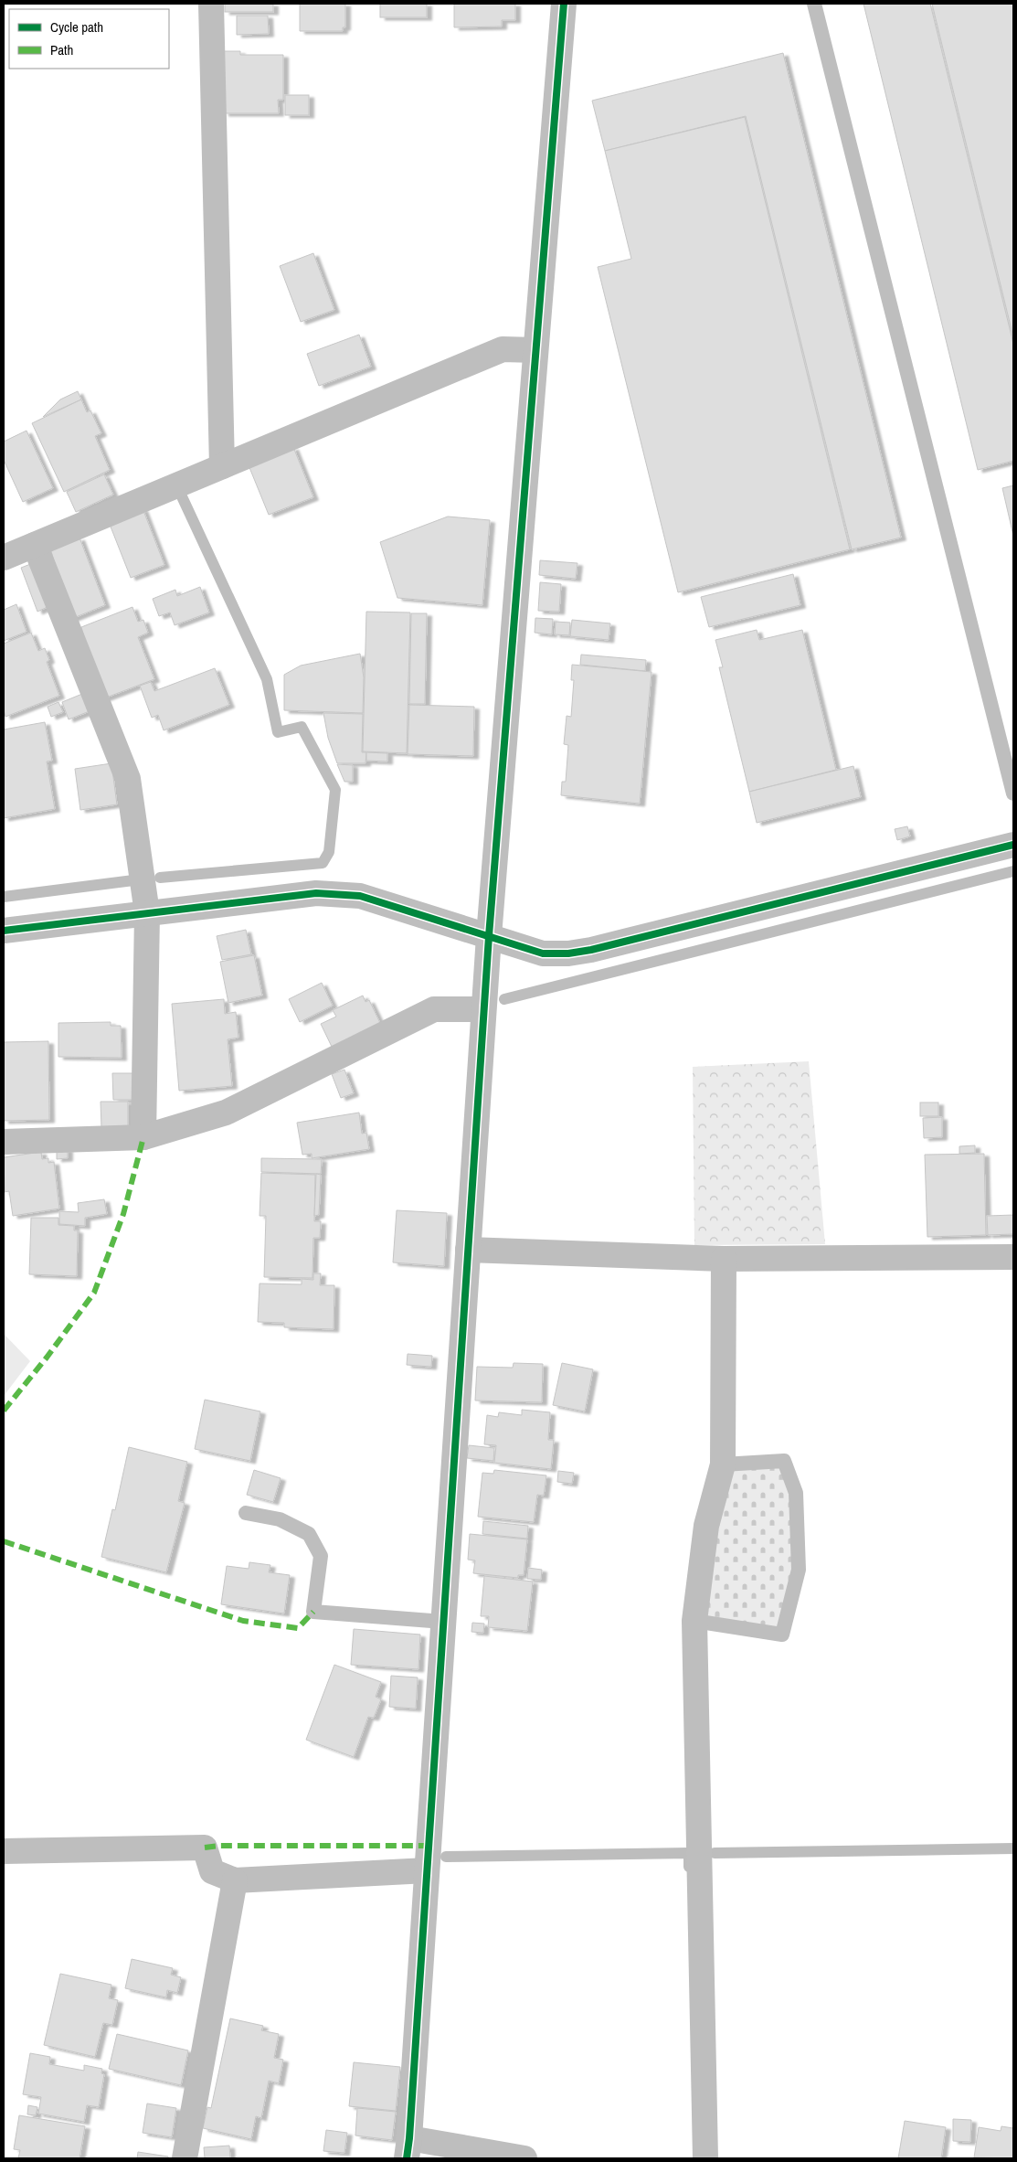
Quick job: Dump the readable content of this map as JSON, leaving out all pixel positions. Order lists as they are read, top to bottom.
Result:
{
  "legend": ["Cycle path", "Path"]
}
